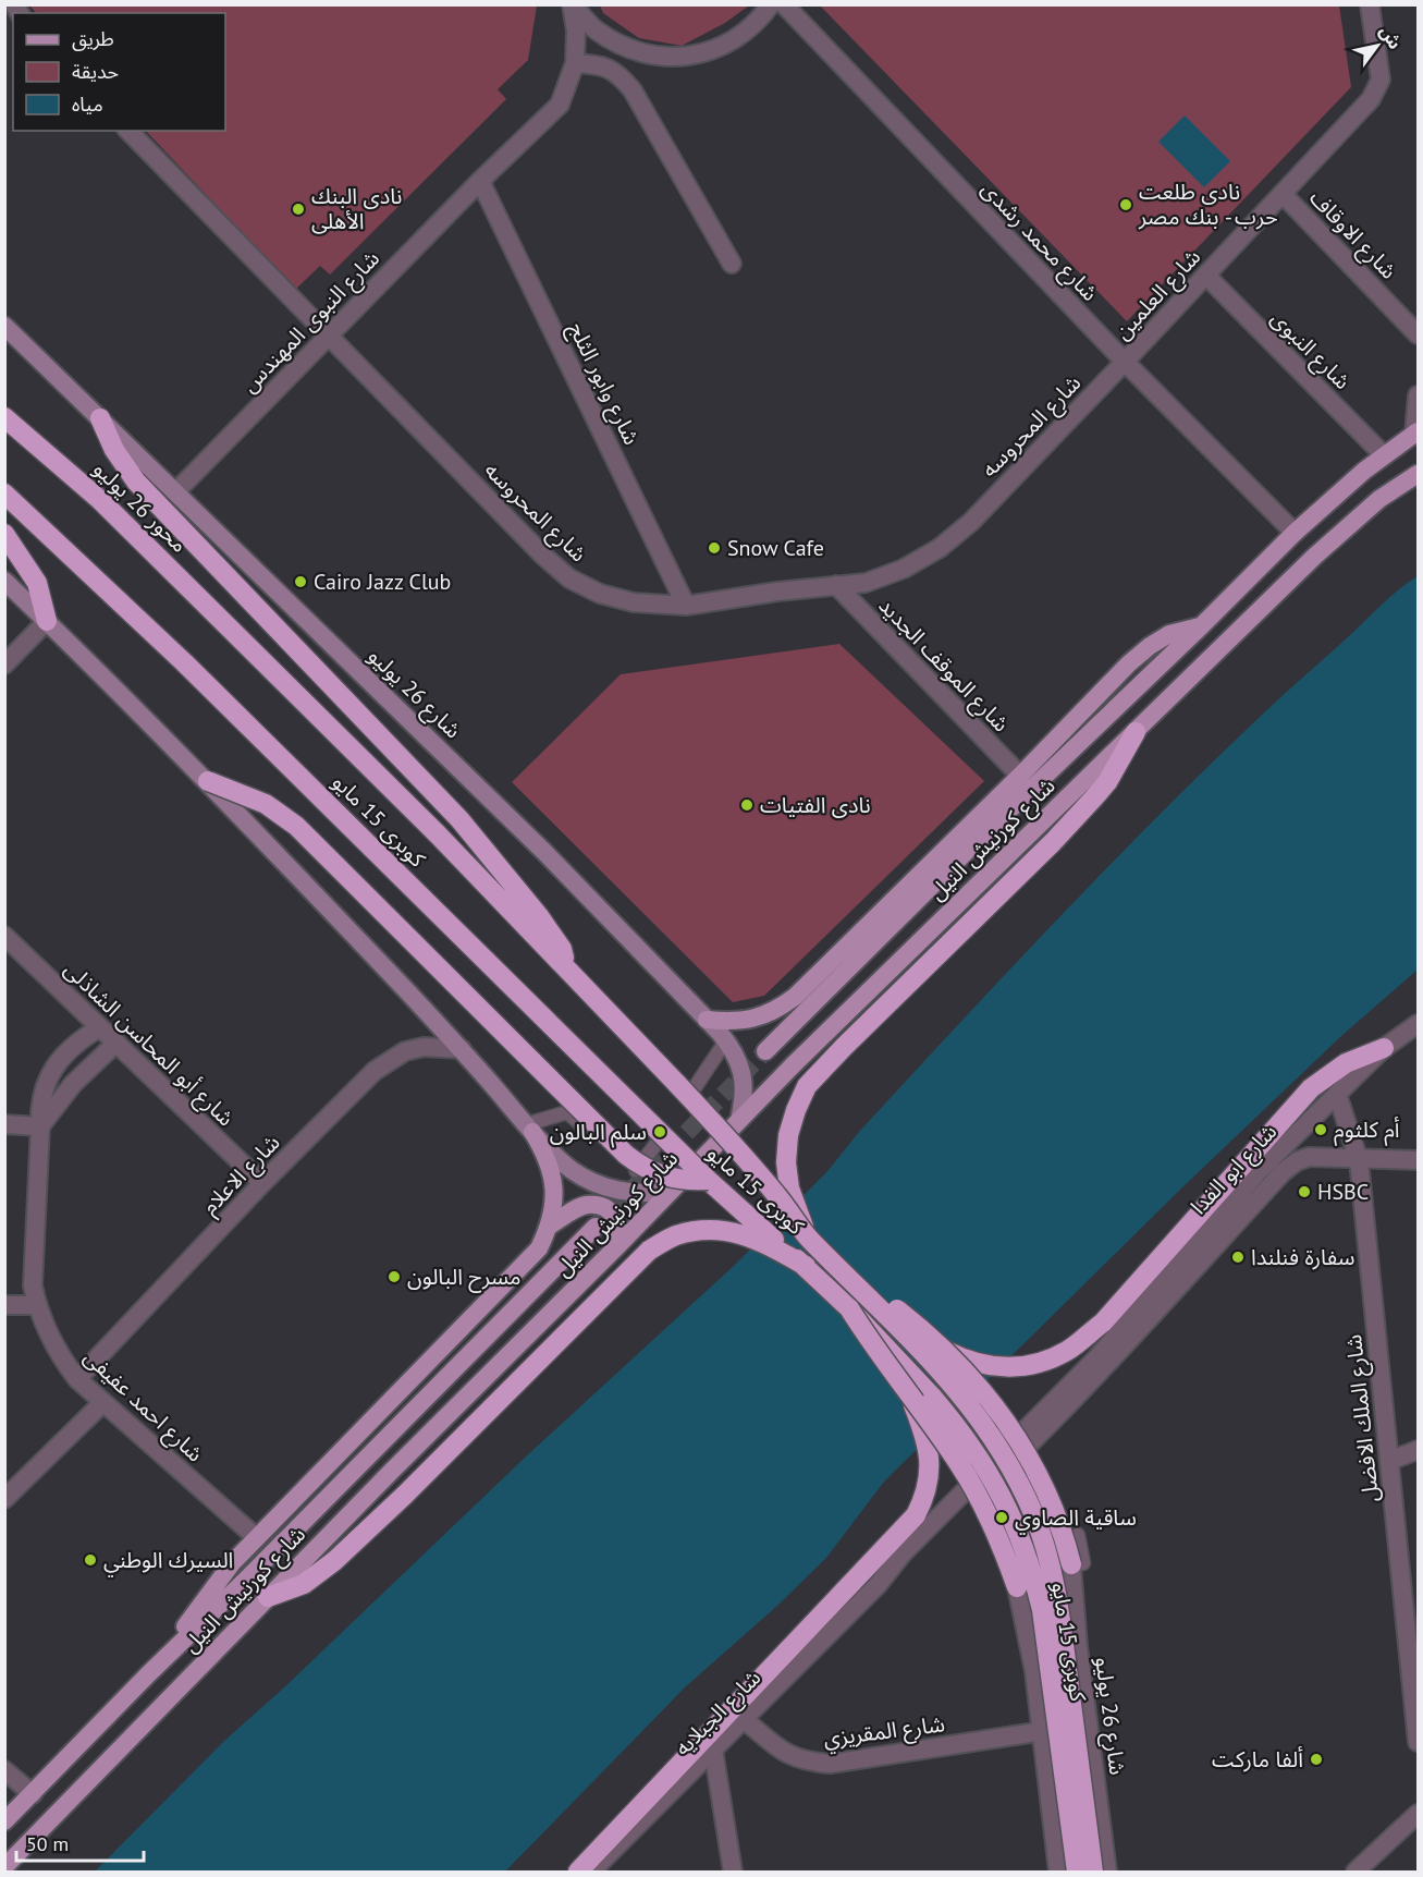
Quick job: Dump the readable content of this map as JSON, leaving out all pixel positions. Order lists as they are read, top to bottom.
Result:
{
  "streets": {
    "highway": ["محور 26 يوليو", "كوبرى 15 مايو"],
    "main road": ["شارع 26 يوليو", "شارع كورنيش النيل"],
    "street": [
      "شارع الاوقاف",
      "شارع محمد رشدى",
      "شارع العلمين",
      "شارع النبوى المهندس",
      "شارع النبوى",
      "شارع وابور الثلج",
      "شارع المحروسه",
      "شارع الموقف الجديد",
      "شارع أبو المحاسن الشاذلى",
      "شارع ابو الفدا",
      "شارع الاعلام",
      "شارع احمد عفيفى",
      "شارع الملك الافضل",
      "شارع الجبلايه",
      "شارع المقريزي"
    ]
  },
  "crossings": [
    ["شارع الاوقاف", "شارع العلمين"],
    ["شارع محمد رشدى", "شارع العلمين"],
    ["شارع محمد رشدى", "شارع المحروسه"],
    ["شارع محمد رشدى", "شارع كورنيش النيل"],
    ["شارع العلمين", "شارع النبوى"],
    ["شارع العلمين", "شارع المحروسه"],
    ["شارع النبوى المهندس", "شارع وابور الثلج"],
    ["شارع النبوى المهندس", "شارع المحروسه"],
    ["شارع النبوى المهندس", "شارع 26 يوليو"],
    ["شارع النبوى", "شارع كورنيش النيل"],
    ["شارع وابور الثلج", "شارع المحروسه"],
    ["شارع المحروسه", "شارع الموقف الجديد"],
    ["محور 26 يوليو", "كوبرى 15 مايو"],
    ["شارع 26 يوليو", "شارع كورنيش النيل"],
    ["شارع أبو المحاسن الشاذلى", "شارع الاعلام"],
    ["شارع أبو المحاسن الشاذلى", "شارع احمد عفيفى"],
    ["شارع ابو الفدا", "شارع الملك الافضل"],
    ["شارع ابو الفدا", "شارع الجبلايه"],
    ["شارع الاعلام", "شارع احمد عفيفى"],
    ["شارع الجبلايه", "شارع المقريزي"]
  ],
  "places": [
    "نادى طلعت حرب - بنك مصر",
    "نادى البنك الأهلى",
    "Snow Cafe",
    "Cairo Jazz Club",
    "نادى الفتيات",
    "أم كلثوم",
    "سلم البالون",
    "HSBC",
    "سفارة فنلندا",
    "مسرح البالون",
    "ساقية الصاوي",
    "السيرك الوطني",
    "ألفا ماركت"
  ],
  "legend": ["طريق", "حديقة", "مياه"],
  "scale_bar": "50 m",
  "north": "top right"
}
